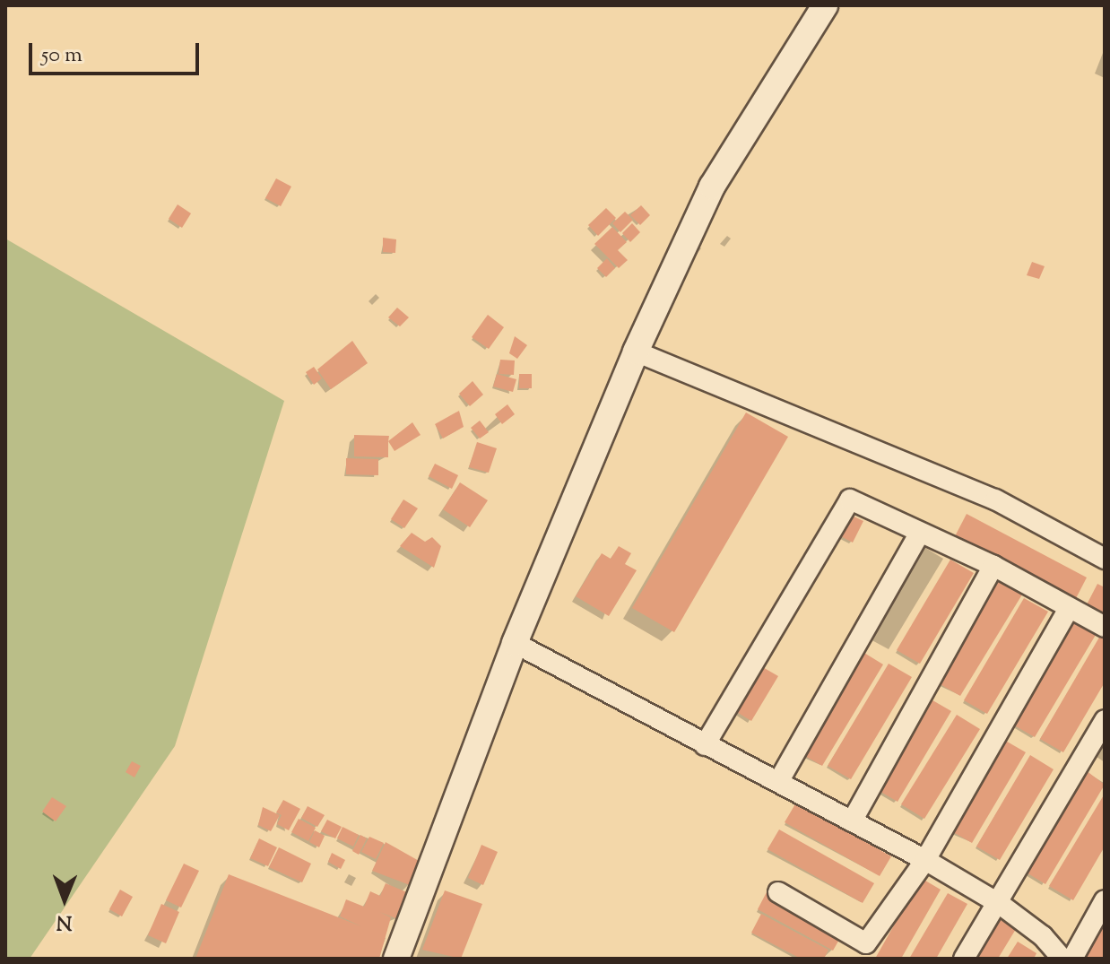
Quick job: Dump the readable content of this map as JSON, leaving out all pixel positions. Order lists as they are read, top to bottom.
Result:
{
  "scale_bar": "50 m",
  "north": "bottom"
}
